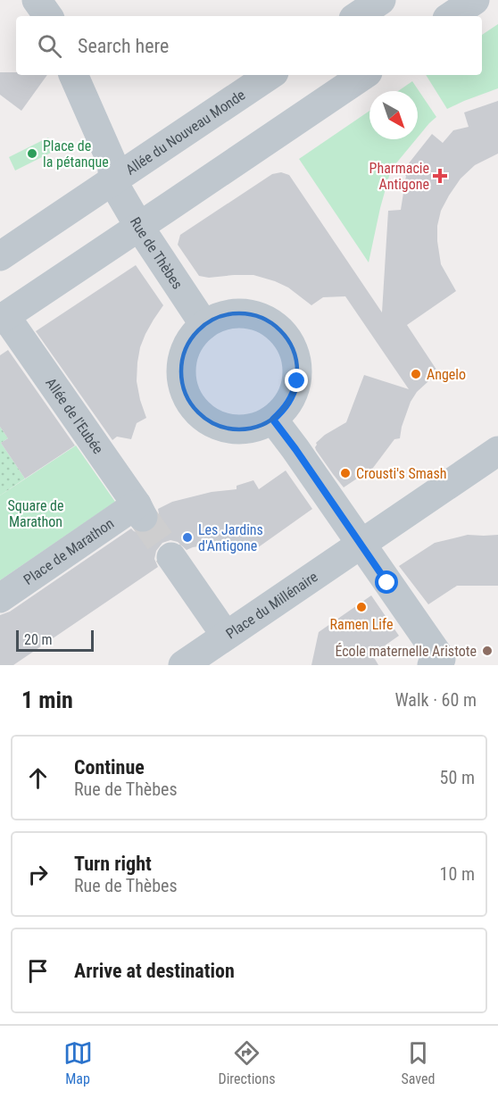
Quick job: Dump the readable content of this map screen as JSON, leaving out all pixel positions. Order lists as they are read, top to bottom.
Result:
{
  "streets": {
    "street": [
      "Allée du Nouveau Monde",
      "Rue de Thèbes",
      "Allée de l'Eubée",
      "Place de Marathon",
      "Place du Millénaire"
    ]
  },
  "crossings": [
    ["Allée du Nouveau Monde", "Rue de Thèbes"],
    ["Allée de l'Eubée", "Place de Marathon"]
  ],
  "parks": ["Square de Marathon"],
  "places": {
    "other": [
      "Place de la pétanque",
      "Angelo",
      "Crousti's Smash",
      "Les Jardins d'Antigone",
      "Ramen Life",
      "École maternelle Aristote"
    ],
    "health": ["Pharmacie Antigone"]
  },
  "scale_bar": "20 m",
  "north": "bottom right",
  "page": {
    "search": "Search here",
    "scale": "20 m",
    "heading": ["1 min", "Walk · 60 m"],
    "list": [
      ["Continue", "Rue de Thèbes", "50 m"],
      ["Turn right", "Rue de Thèbes", "10 m"],
      "Arrive at destination"
    ],
    "nav": ["Map", "Directions", "Saved"]
  }
}
